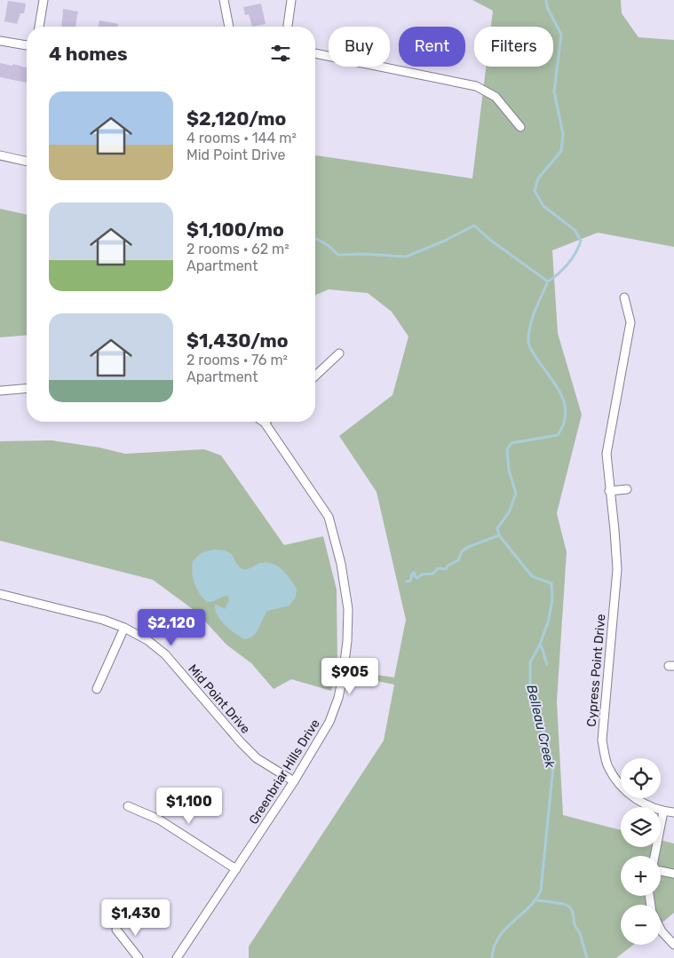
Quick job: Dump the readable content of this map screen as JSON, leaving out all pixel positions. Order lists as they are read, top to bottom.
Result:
{
  "streets": {
    "street": ["Cypress Point Drive", "Mid Point Drive", "Greenbriar Hills Drive"]
  },
  "crossings": [
    ["Mid Point Drive", "Greenbriar Hills Drive"]
  ],
  "water": ["Belleau Creek"],
  "page": {
    "chip": ["Buy", "Rent", "Filters"],
    "heading": "4 homes",
    "list": [
      {
        "name": "$2,120/mo",
        "note": "4 rooms · 144 m² · Mid Point Drive"
      },
      {
        "name": "$1,100/mo",
        "note": "2 rooms · 62 m² · Apartment"
      },
      {
        "name": "$1,430/mo",
        "note": "2 rooms · 76 m² · Apartment"
      }
    ],
    "price": [
      "$2,120",
      "$905",
      "$1,100",
      "$1,430"
    ],
    "map_buttons": ["+", "−"]
  }
}
